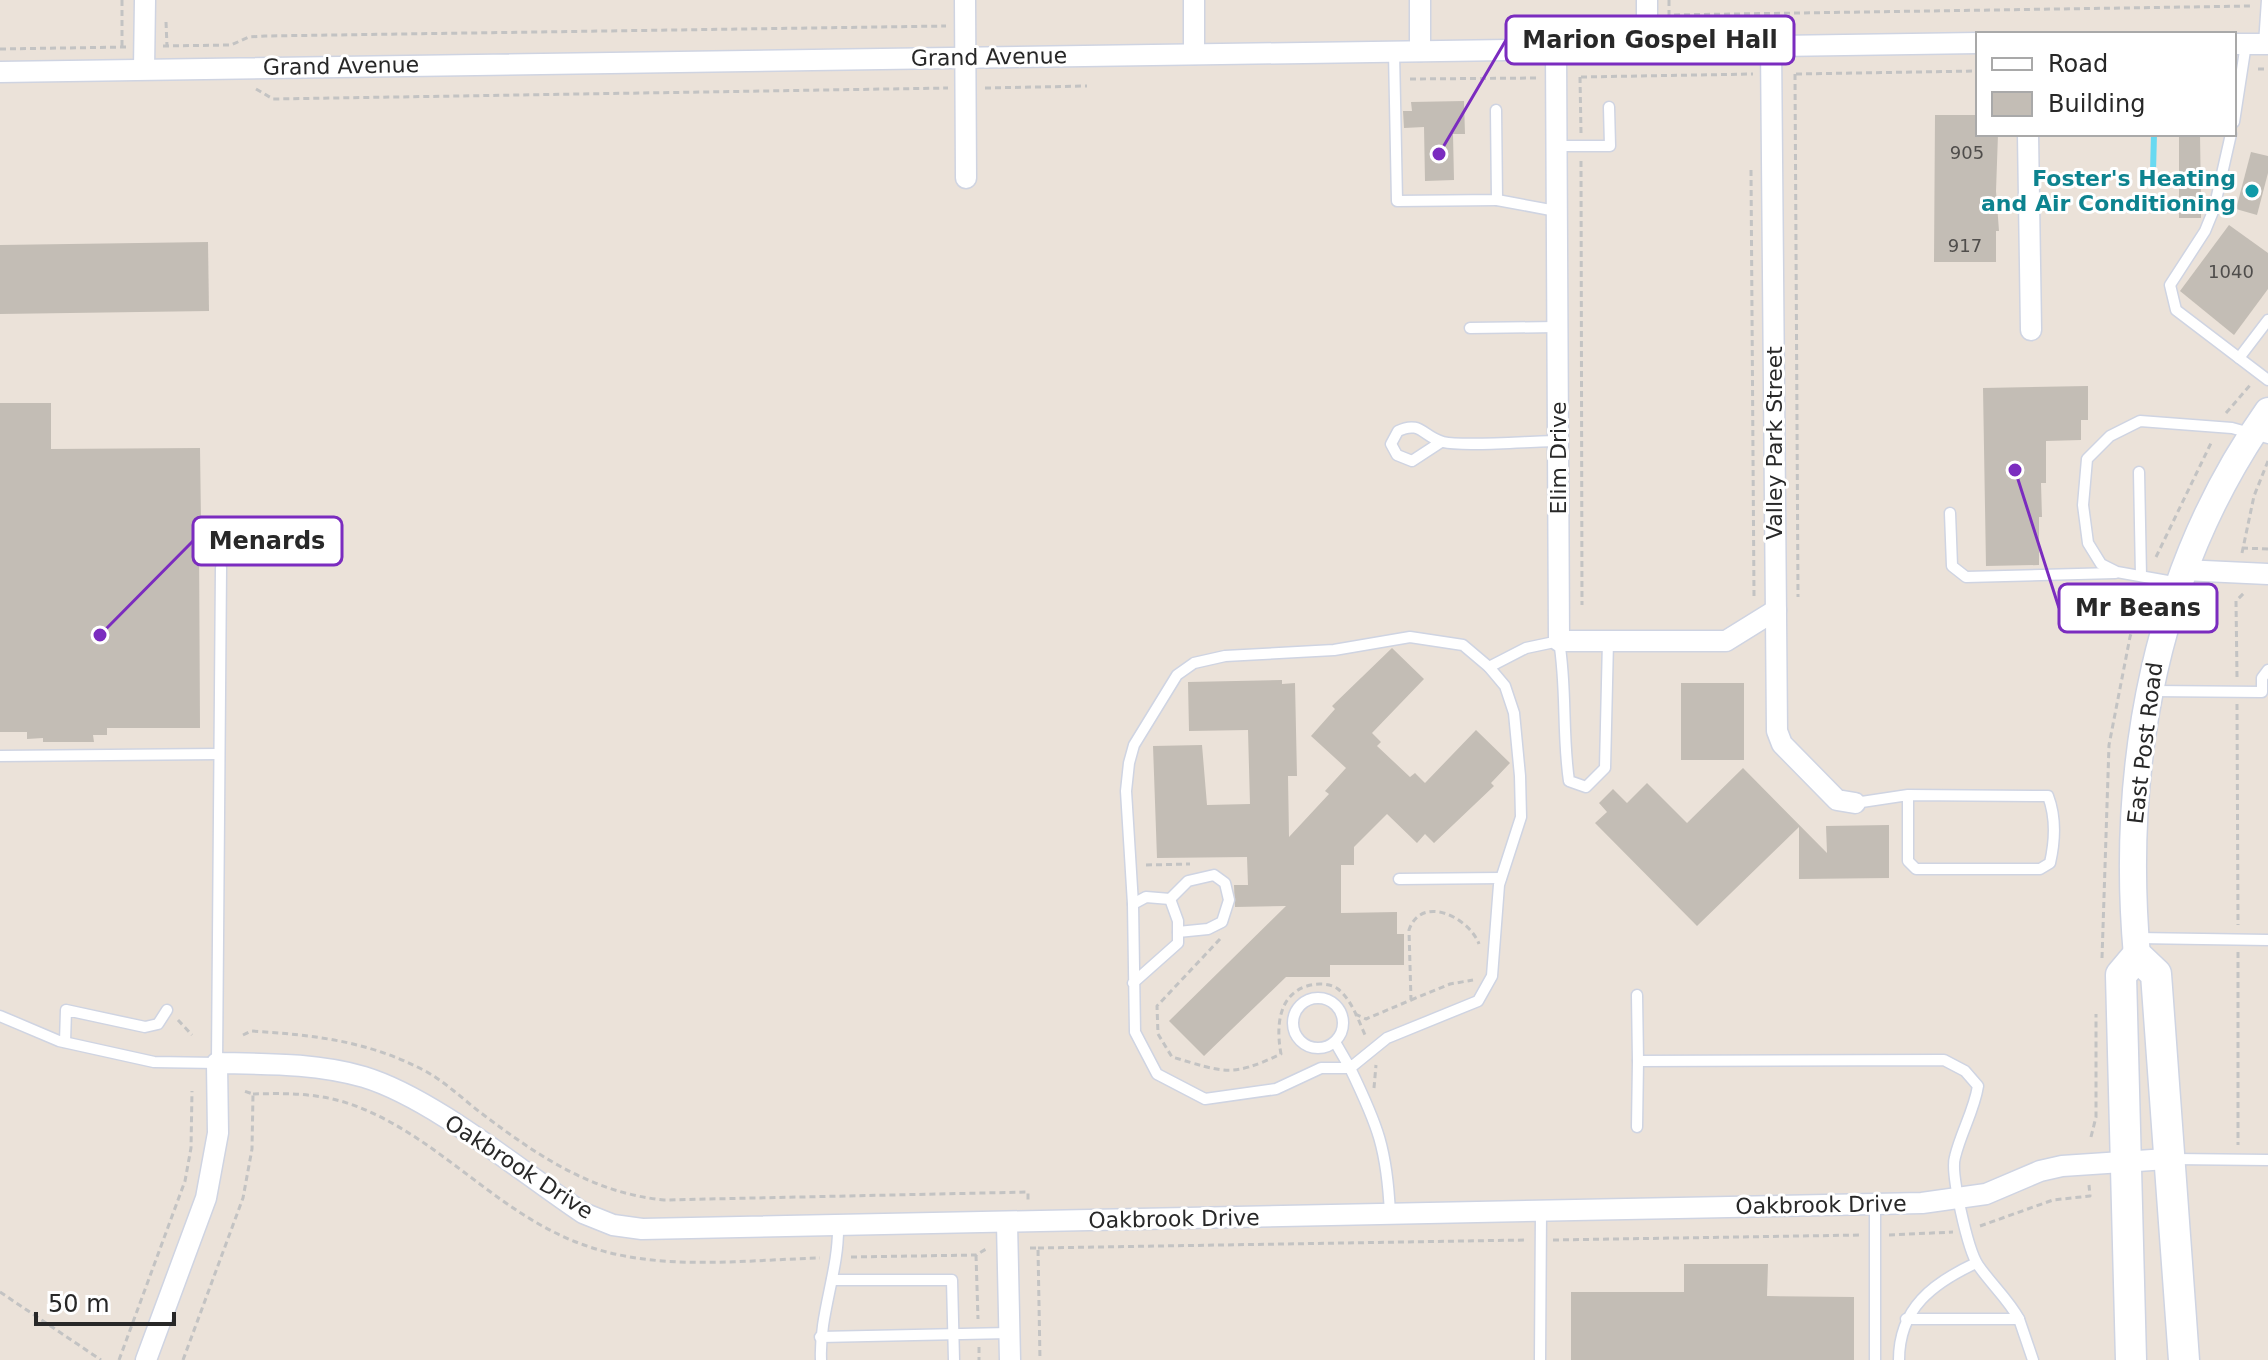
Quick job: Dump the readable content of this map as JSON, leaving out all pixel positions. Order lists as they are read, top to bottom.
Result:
{
  "streets": {
    "main road": ["East Post Road"],
    "street": [
      "Grand Avenue",
      "Valley Park Street",
      "Elim Drive",
      "Oakbrook Drive"
    ]
  },
  "crossings": [
    ["Grand Avenue", "Valley Park Street"],
    ["Grand Avenue", "Elim Drive"],
    ["East Post Road", "Oakbrook Drive"]
  ],
  "places": [
    "Marion Gospel Hall",
    "Foster's Heating and Air Conditioning",
    "Mr Beans",
    "Menards"
  ],
  "house_numbers": ["905", "917", "1040"],
  "legend": ["Road", "Building"],
  "scale_bar": "50 m"
}
